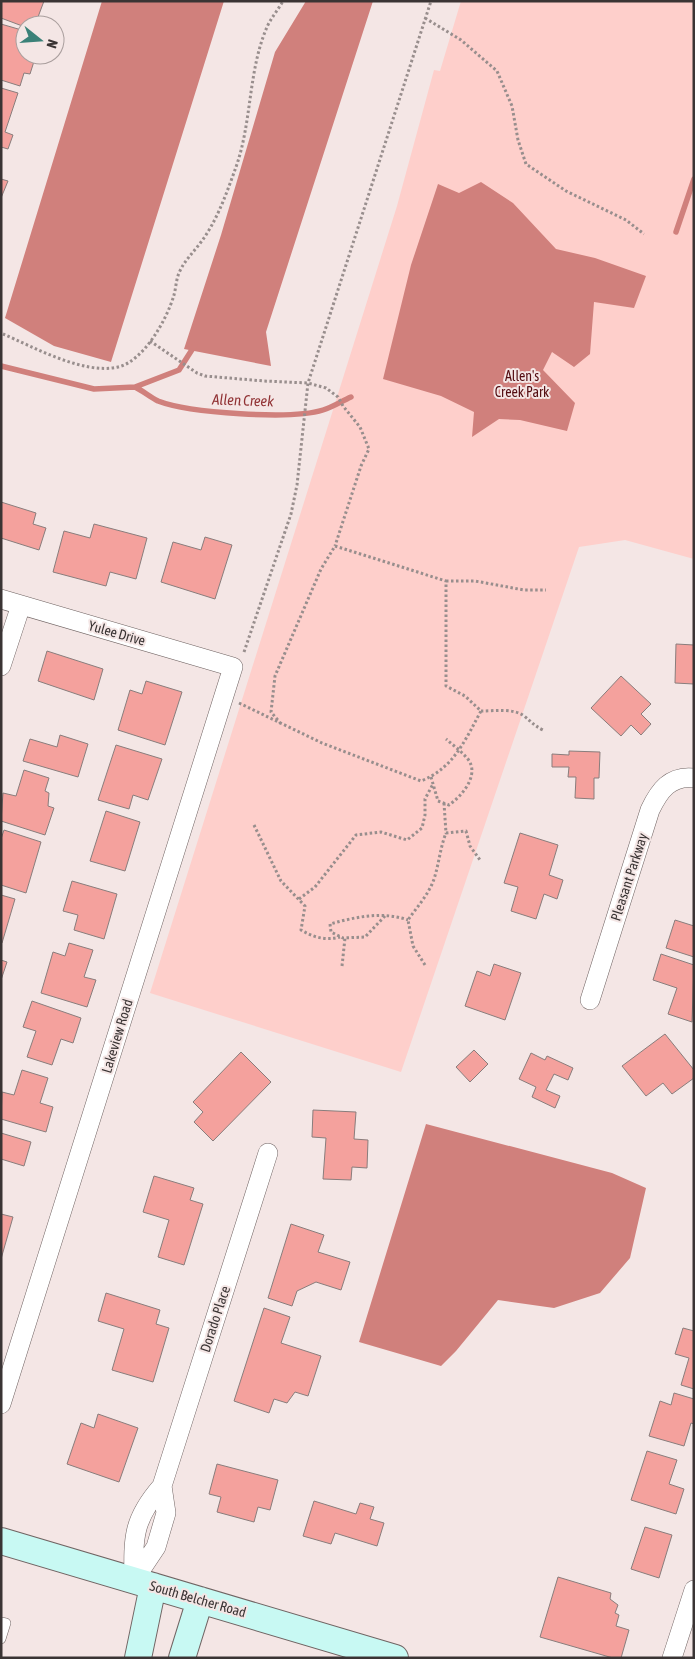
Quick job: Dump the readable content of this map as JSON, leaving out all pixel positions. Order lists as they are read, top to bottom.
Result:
{
  "streets": {
    "main road": ["South Belcher Road"],
    "street": [
      "Yulee Drive",
      "Pleasant Parkway",
      "Lakeview Road",
      "Dorado Place"
    ]
  },
  "crossings": [
    ["Yulee Drive", "Lakeview Road"],
    ["Dorado Place", "South Belcher Road"]
  ],
  "water": ["Allen Creek"],
  "parks": ["Allen's Creek Park"],
  "north": "right"
}
